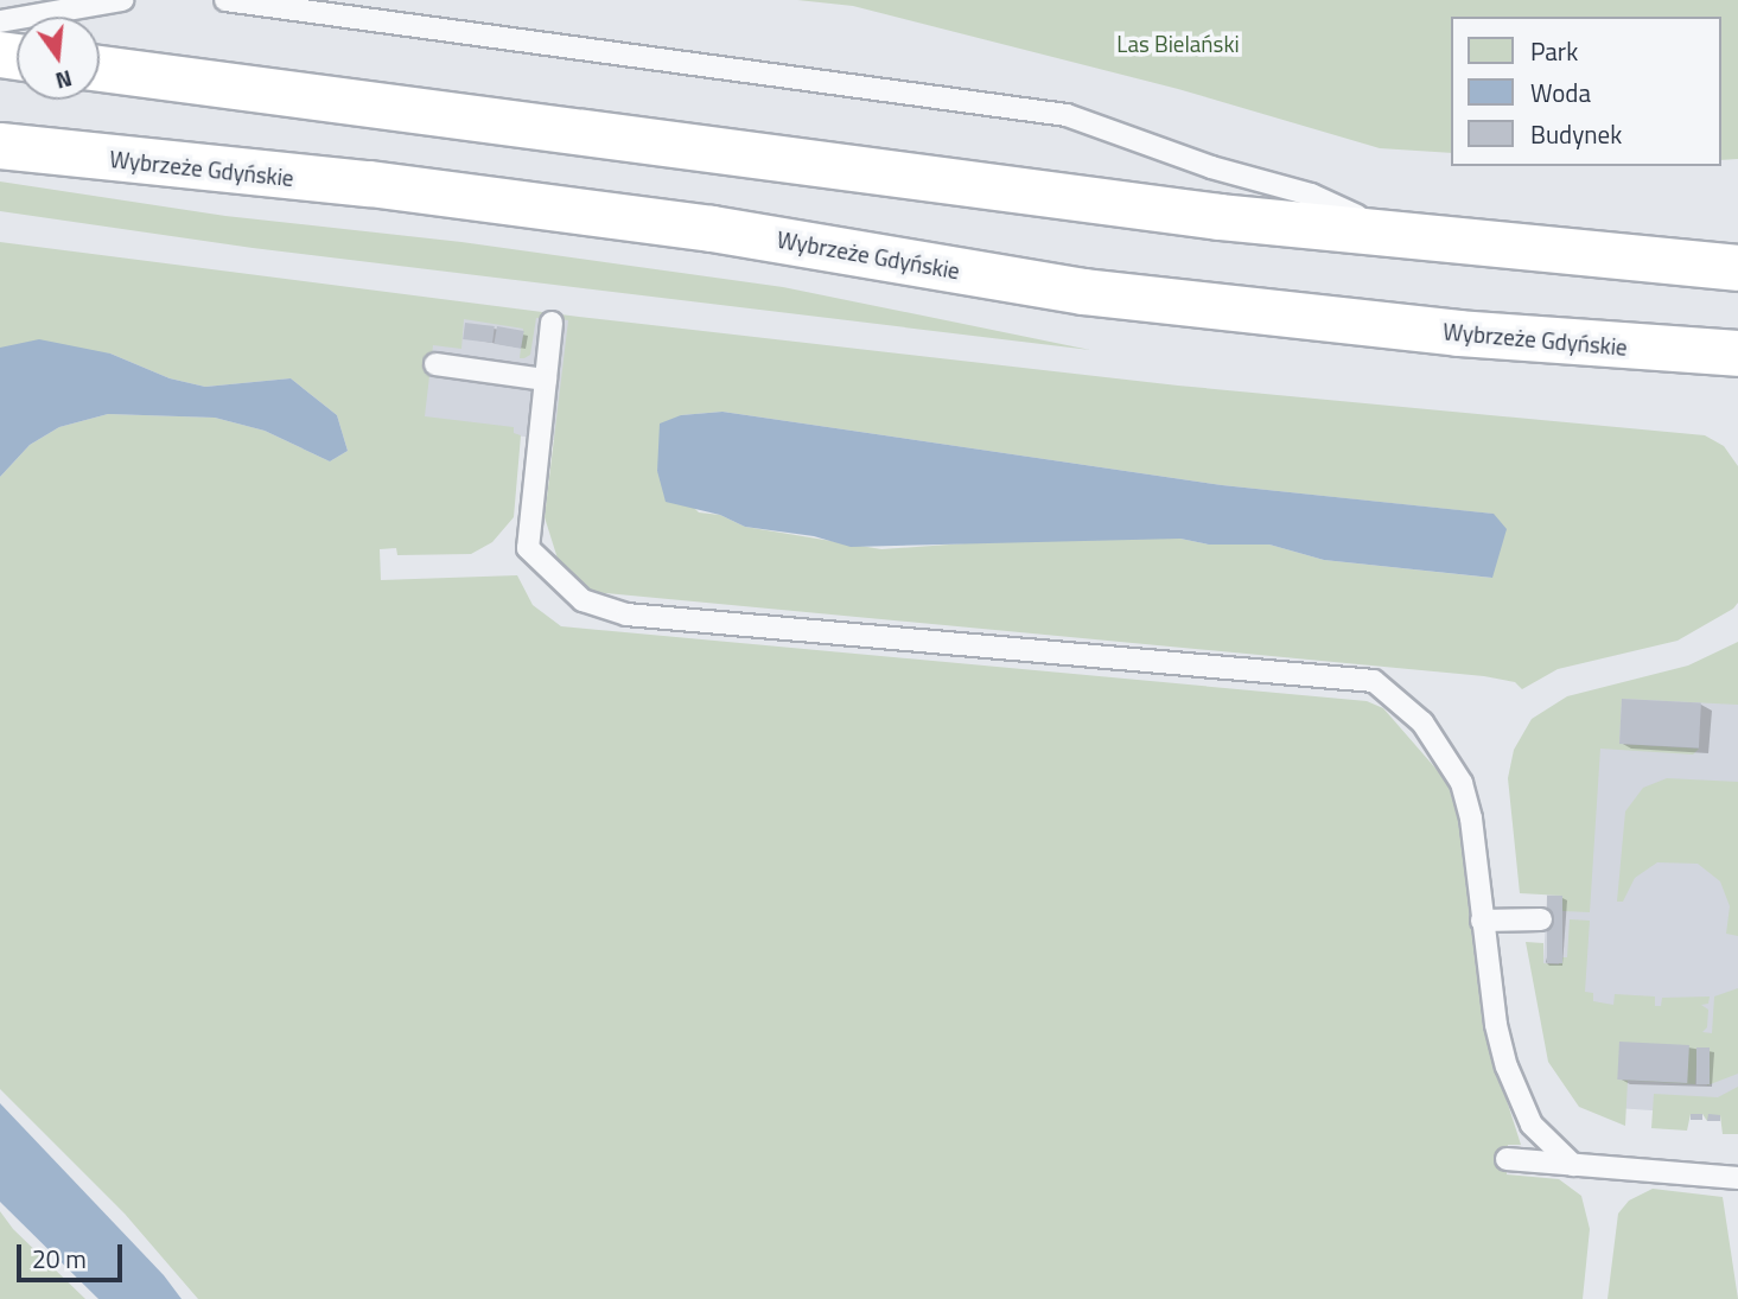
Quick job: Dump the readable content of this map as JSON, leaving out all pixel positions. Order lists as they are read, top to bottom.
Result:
{
  "streets": {
    "highway": ["Wybrzeże Gdyńskie"]
  },
  "parks": ["Las Bielański"],
  "legend": ["Park", "Woda", "Budynek"],
  "scale_bar": "20 m",
  "north": "bottom"
}
